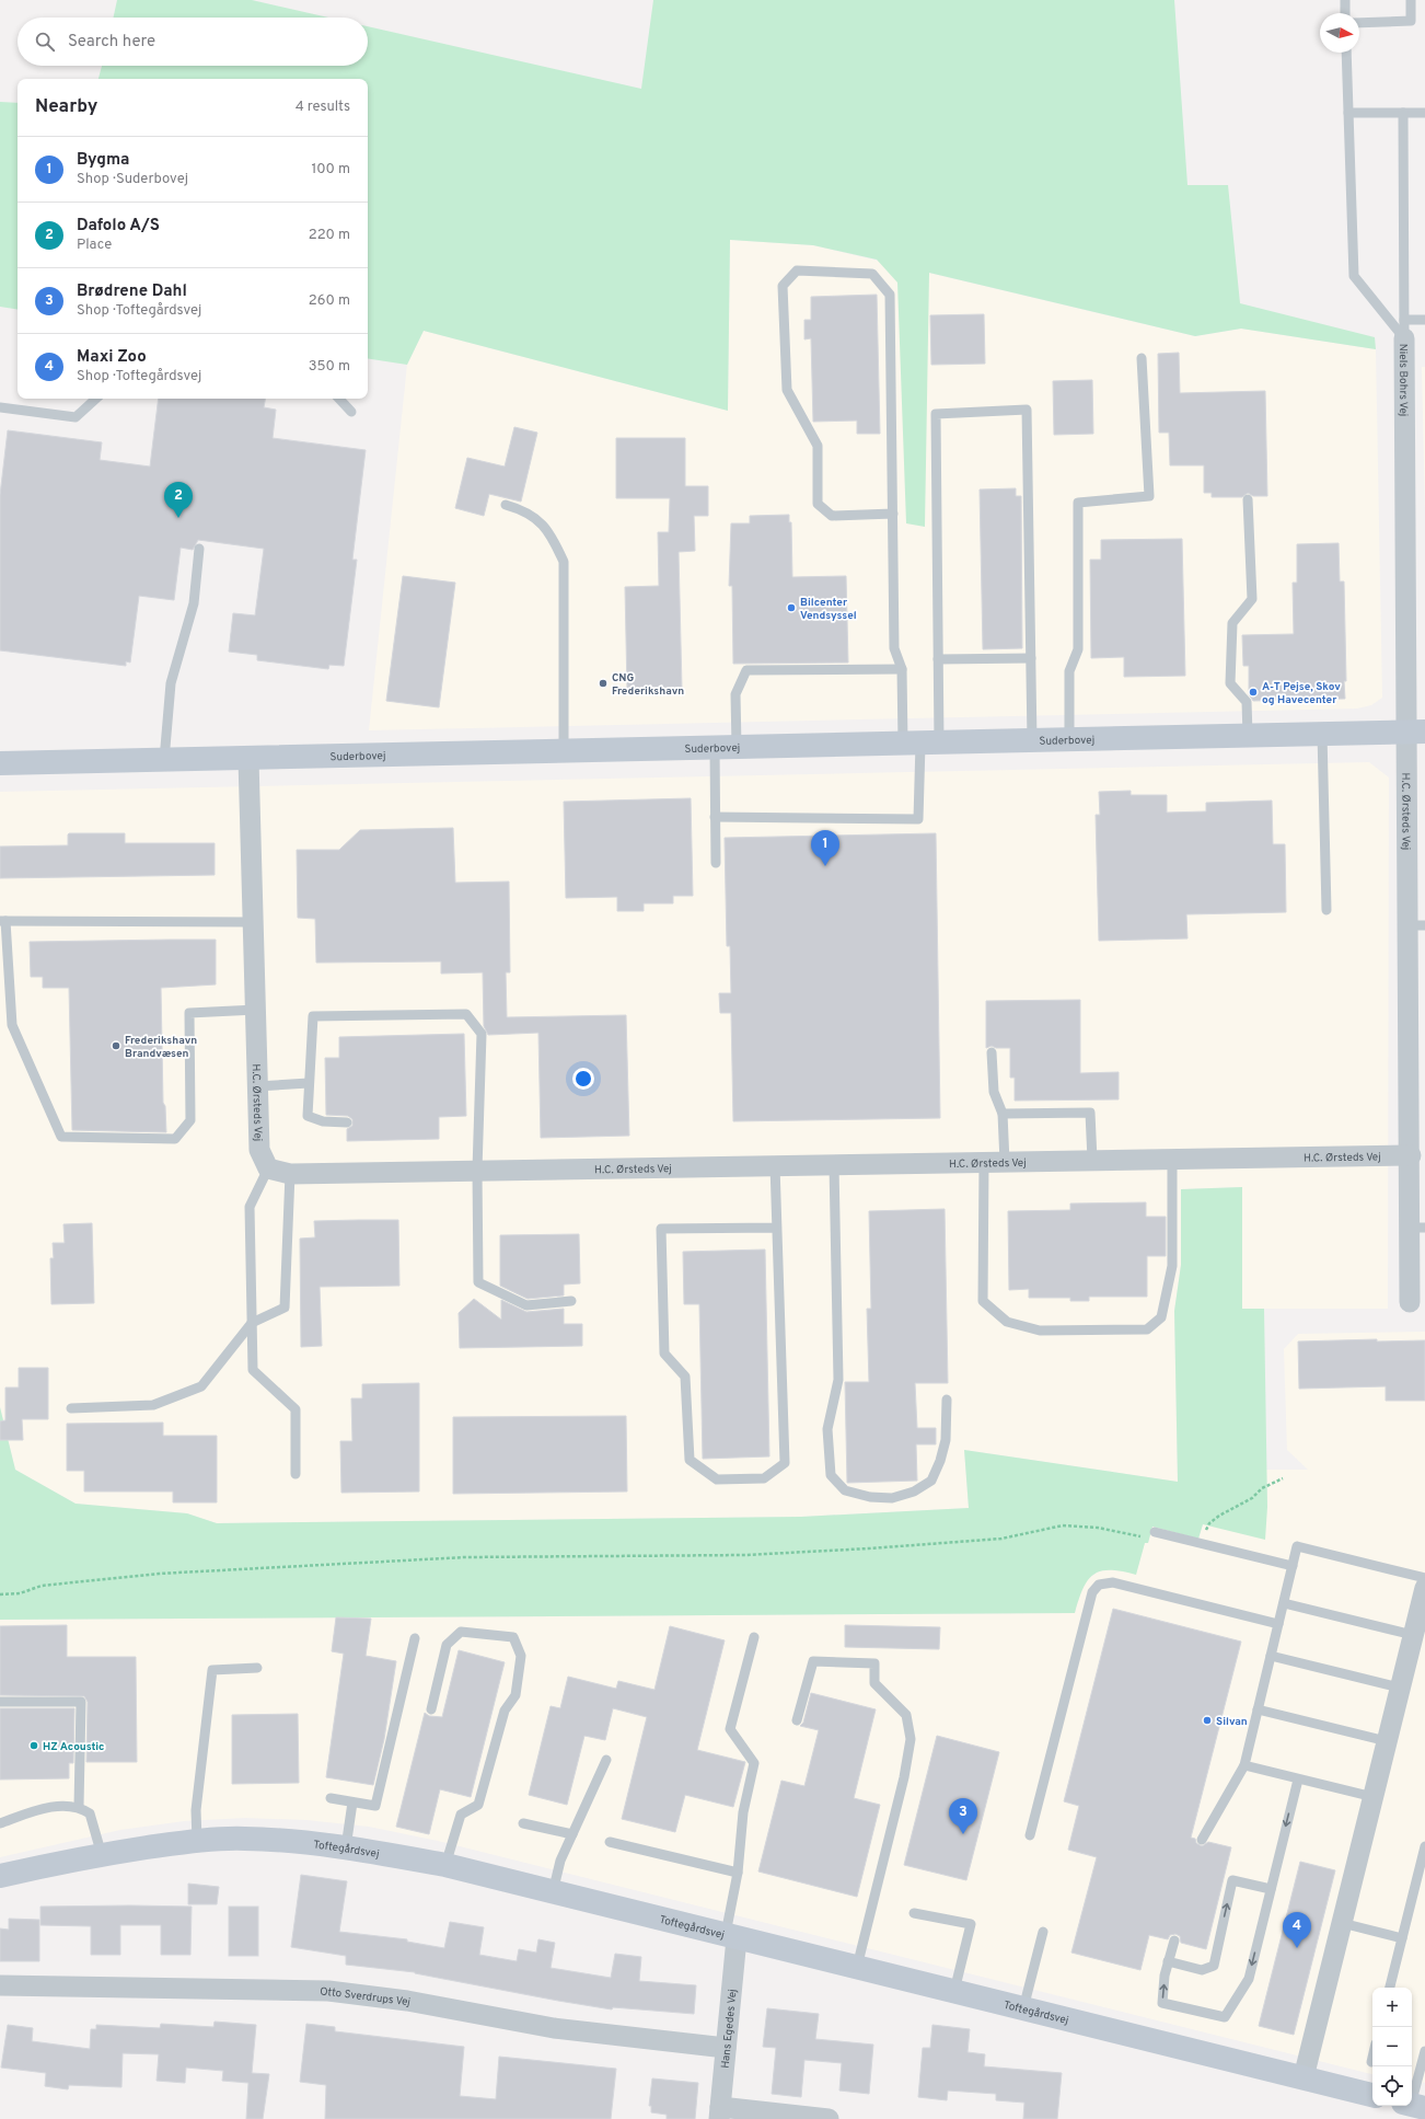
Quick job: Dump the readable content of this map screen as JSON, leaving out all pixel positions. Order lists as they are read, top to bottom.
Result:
{
  "streets": {
    "street": [
      "Niels Bohrs Vej",
      "Suderbovej",
      "H.C. Ørsteds Vej",
      "Toftegårdsvej",
      "Otto Sverdrups Vej",
      "Hans Egedes Vej"
    ]
  },
  "crossings": [
    ["Niels Bohrs Vej", "Suderbovej"],
    ["Niels Bohrs Vej", "H.C. Ørsteds Vej"],
    ["Suderbovej", "H.C. Ørsteds Vej"],
    ["Toftegårdsvej", "Hans Egedes Vej"],
    ["Otto Sverdrups Vej", "Hans Egedes Vej"]
  ],
  "places": [
    "Bilcenter Vendsyssel",
    "CNG Frederikshavn",
    "A-T Pejse, Skov og Havecenter",
    "Frederikshavn Brandvæsen",
    "Silvan",
    "HZ Acoustic"
  ],
  "north": "right",
  "page": {
    "search": "Search here",
    "heading": ["Nearby", "4 results"],
    "list": [
      {
        "mark": "1",
        "name": "Bygma",
        "note": "Shop · Suderbovej",
        "value": "100 m"
      },
      {
        "mark": "2",
        "name": "Dafolo A/S",
        "note": "Place",
        "value": "220 m"
      },
      {
        "mark": "3",
        "name": "Brødrene Dahl",
        "note": "Shop · Toftegårdsvej",
        "value": "260 m"
      },
      {
        "mark": "4",
        "name": "Maxi Zoo",
        "note": "Shop · Toftegårdsvej",
        "value": "350 m"
      }
    ],
    "pins": [
      "2",
      "1",
      "3",
      "4"
    ],
    "map_buttons": ["+", "−"]
  }
}
